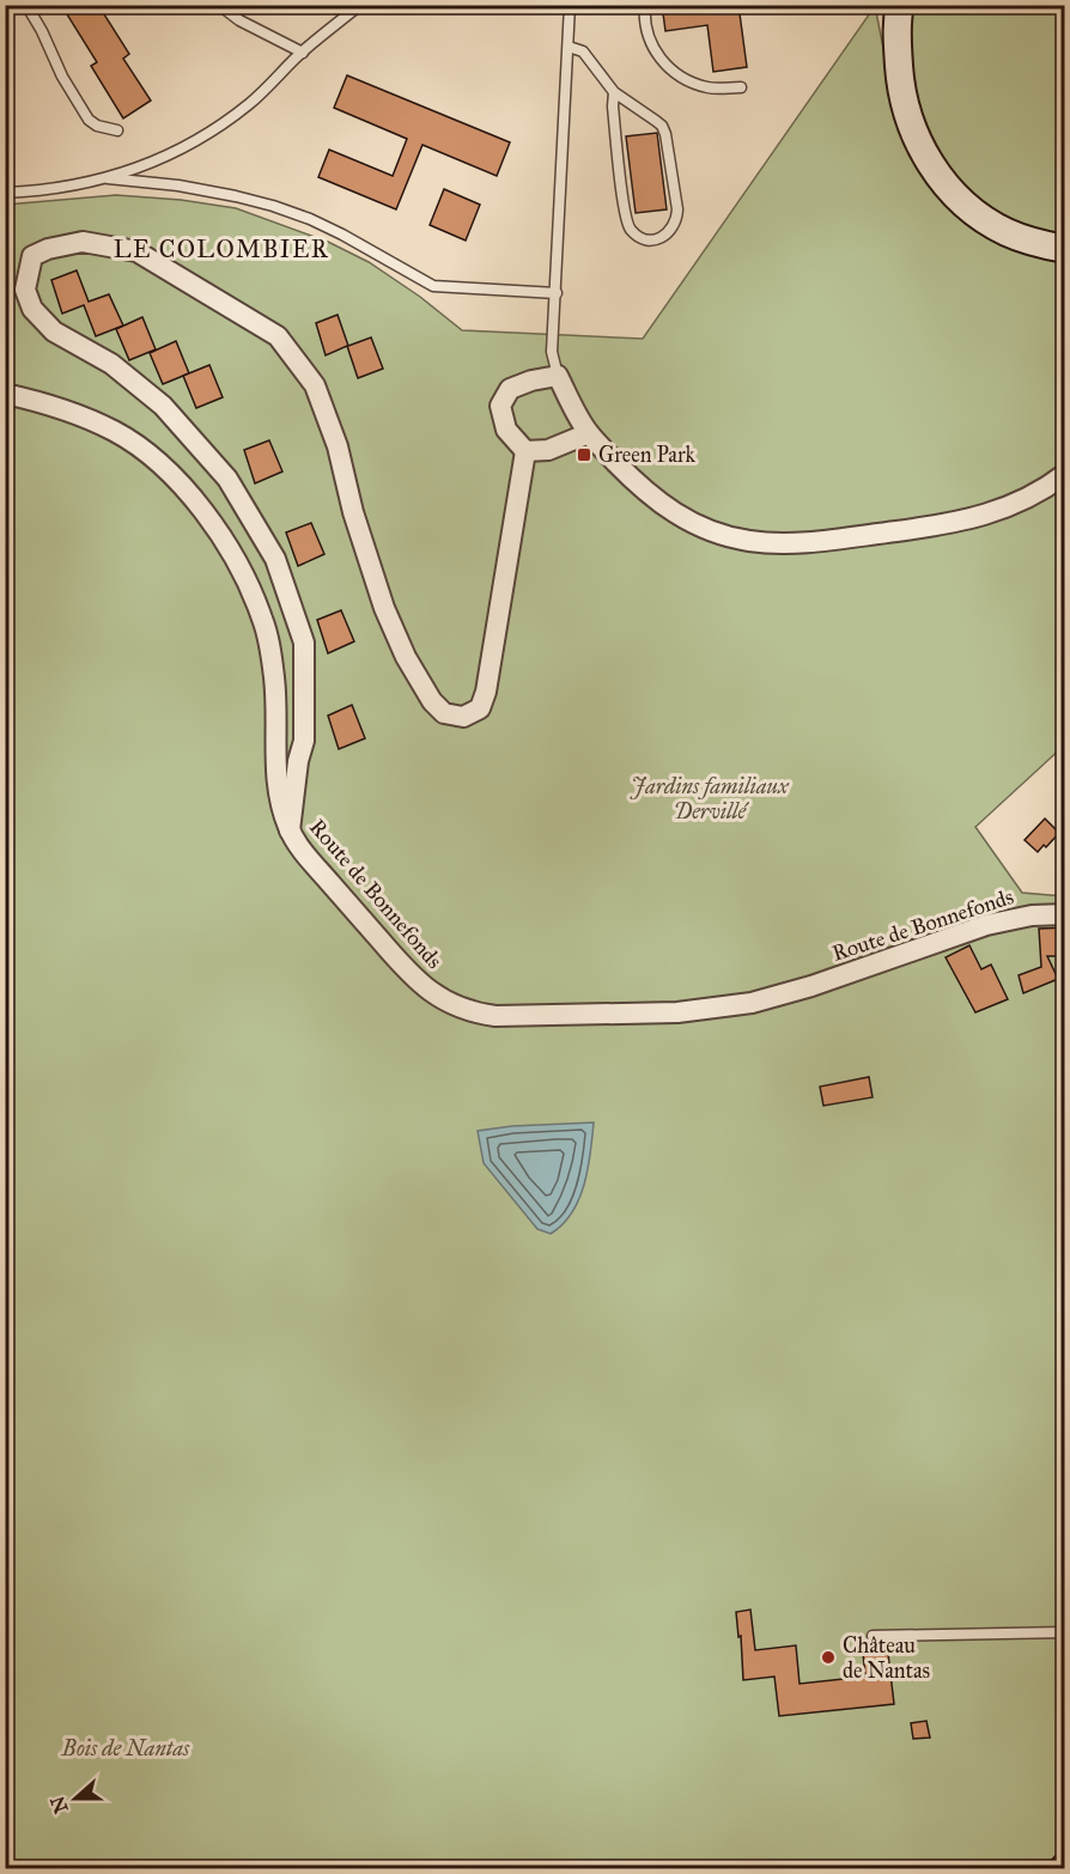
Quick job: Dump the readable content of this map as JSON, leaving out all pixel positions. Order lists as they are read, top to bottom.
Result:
{
  "streets": {
    "street": ["Route de Bonnefonds"]
  },
  "districts": ["LE COLOMBIER"],
  "parks": ["Jardins familiaux Dervillé", "Bois de Nantas"],
  "places": {
    "transit": ["Green Park"],
    "other": ["Château de Nantas"]
  },
  "north": "left"
}
